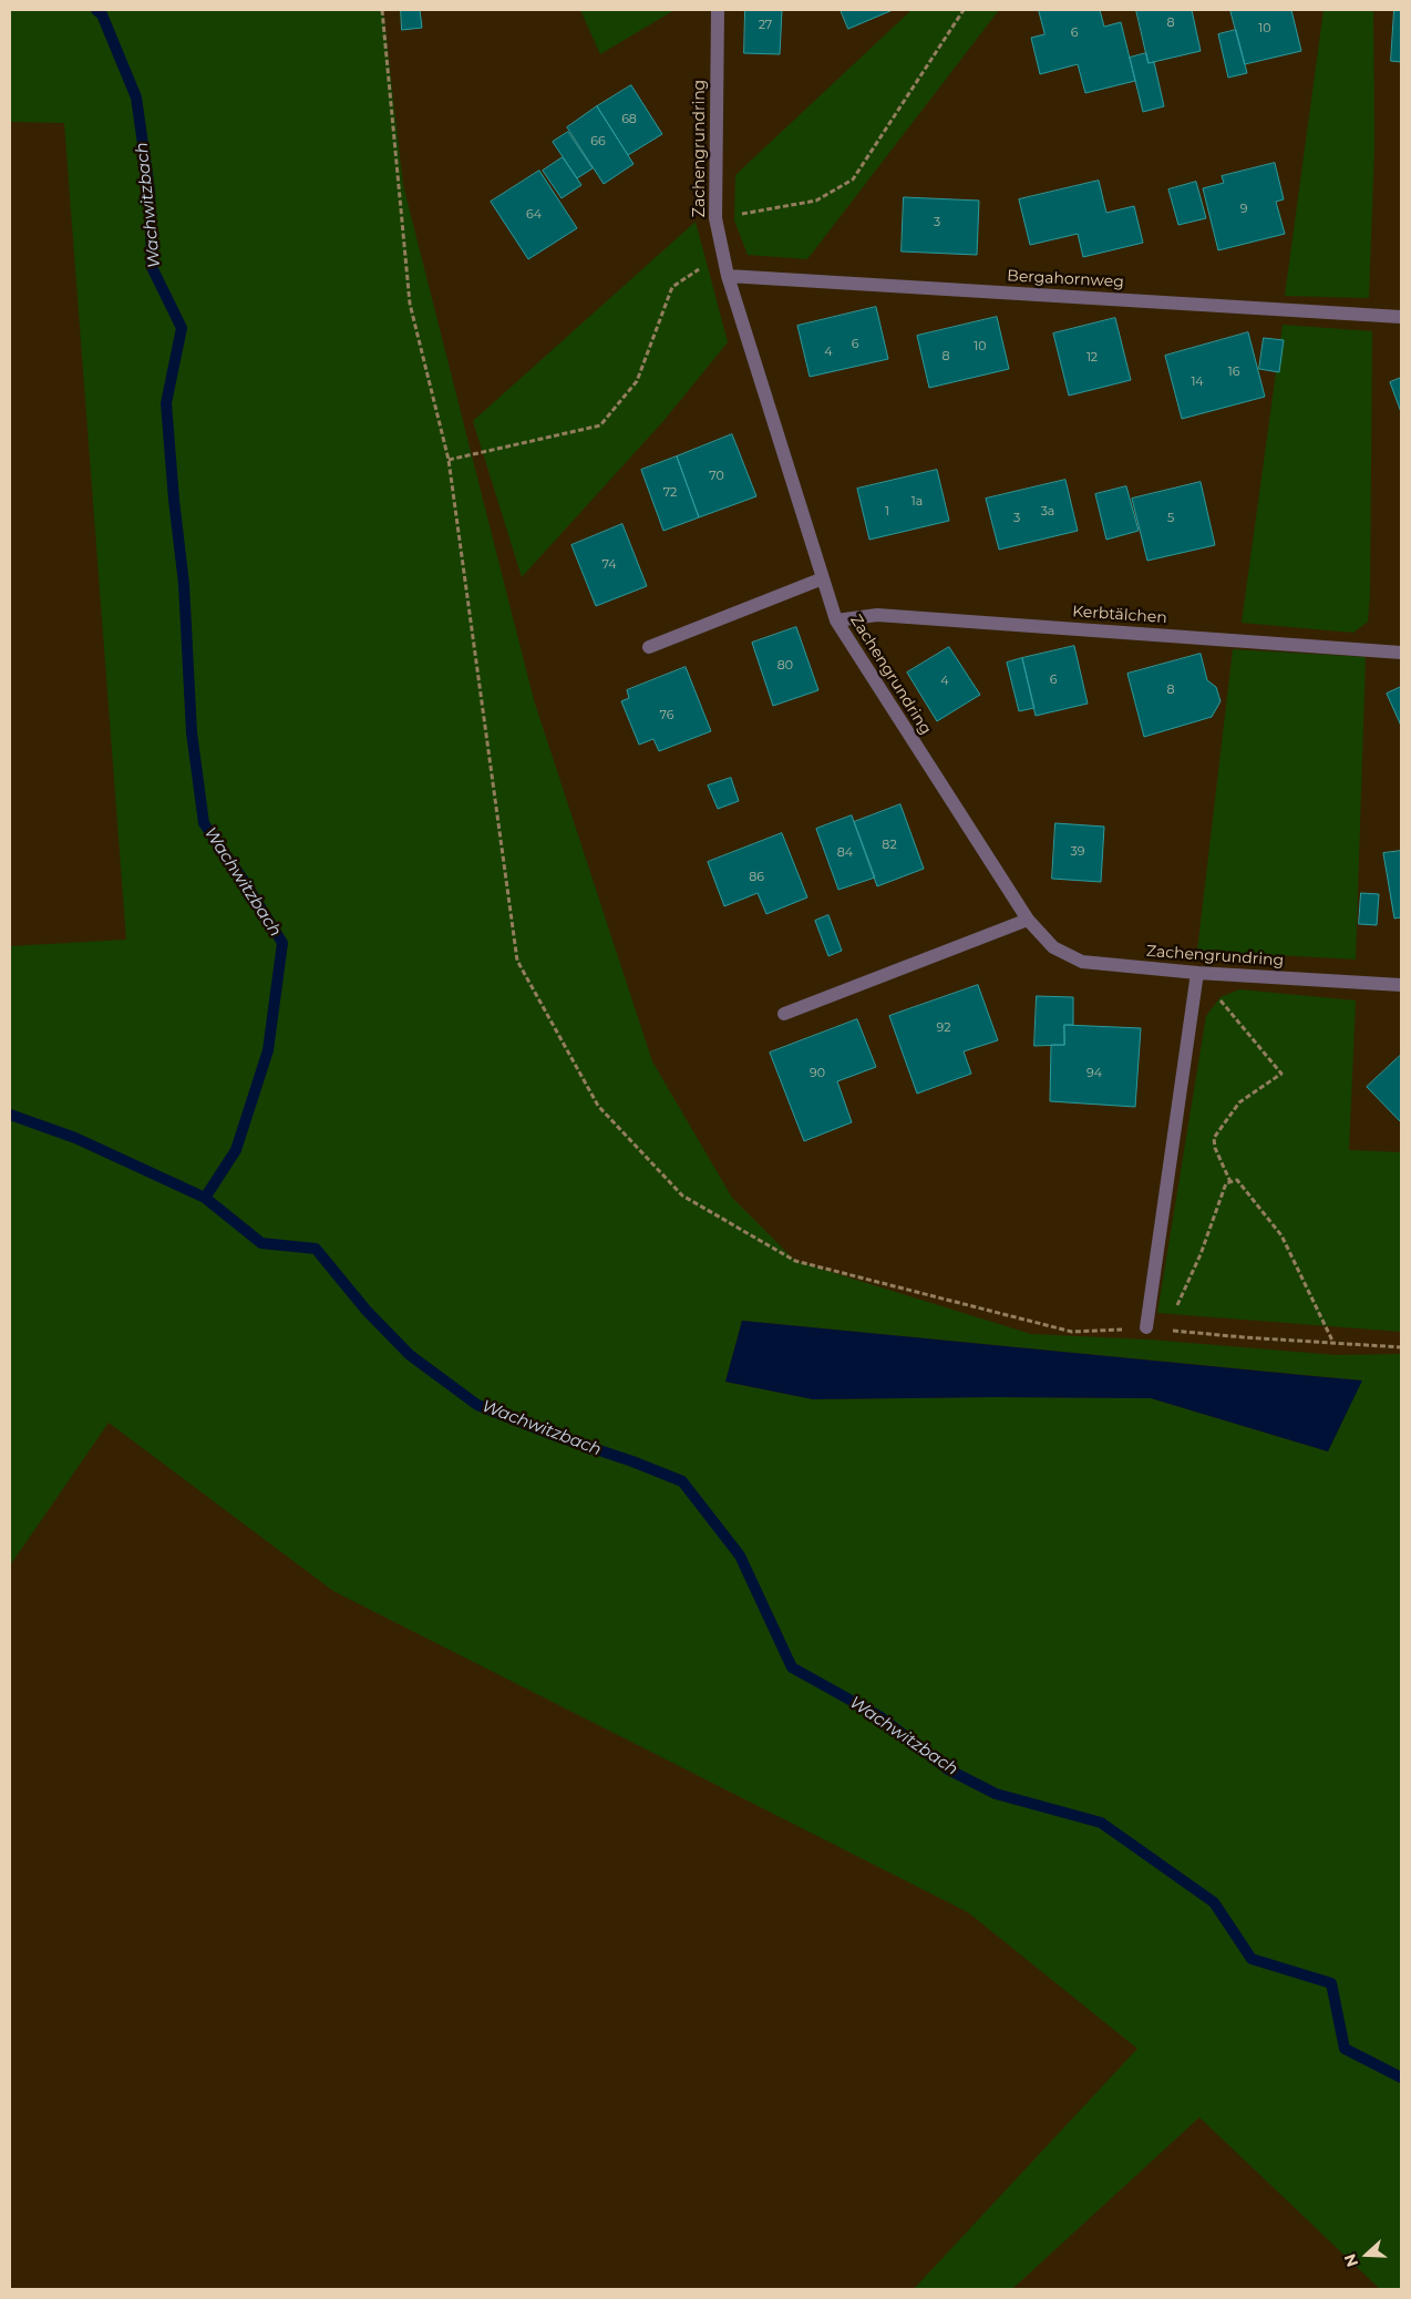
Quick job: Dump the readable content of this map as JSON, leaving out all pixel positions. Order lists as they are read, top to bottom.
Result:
{
  "streets": {
    "street": ["Zachengrundring", "Bergahornweg", "Kerbtälchen"]
  },
  "crossings": [
    ["Zachengrundring", "Bergahornweg"],
    ["Zachengrundring", "Kerbtälchen"]
  ],
  "water": ["Wachwitzbach"],
  "house_numbers": [
    "8",
    "27",
    "10",
    "6",
    "68",
    "66",
    "9",
    "64",
    "3",
    "6",
    "10",
    "4",
    "8",
    "12",
    "16",
    "14",
    "70",
    "72",
    "1a",
    "1",
    "3a",
    "3",
    "5",
    "74",
    "80",
    "6",
    "4",
    "8",
    "76",
    "82",
    "39",
    "84",
    "86",
    "92",
    "90",
    "94"
  ],
  "north": "left"
}
